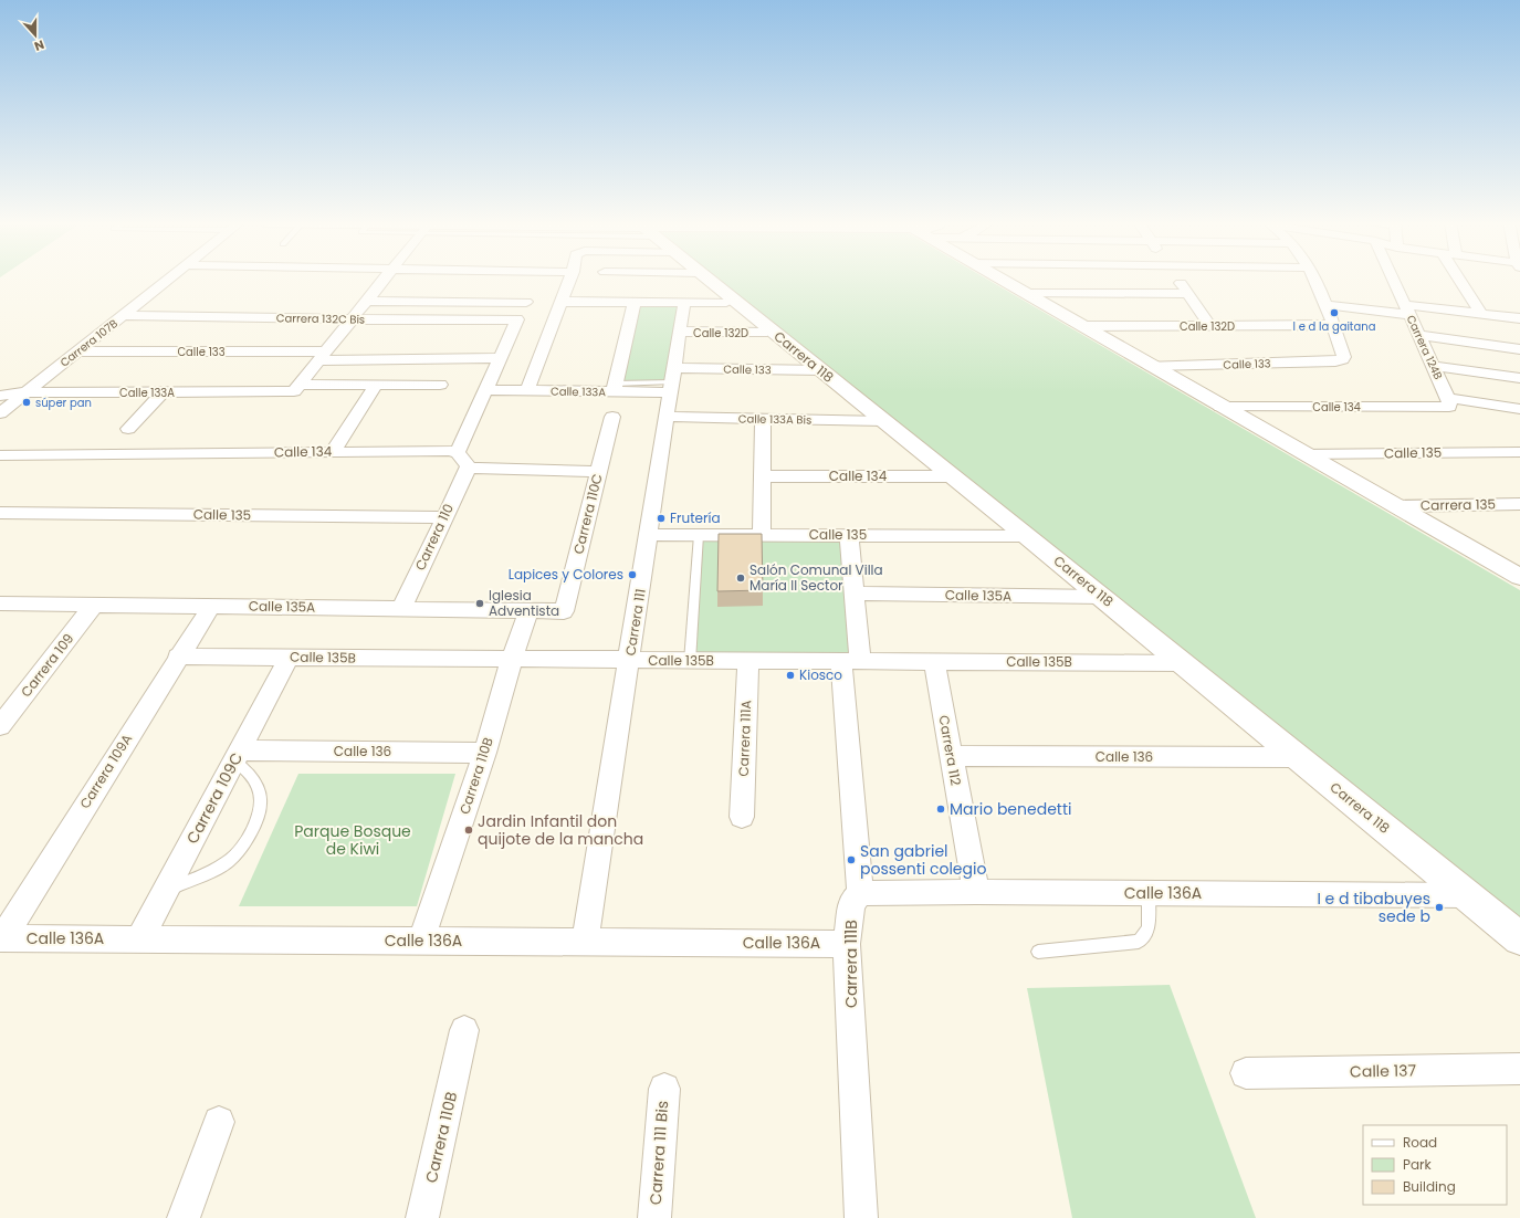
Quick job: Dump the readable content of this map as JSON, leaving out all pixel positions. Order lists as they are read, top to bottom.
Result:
{
  "streets": {
    "street": [
      "Carrera 132C Bis",
      "Calle 132D",
      "Carrera 107B",
      "Carrera 124B",
      "Calle 133",
      "Carrera 118",
      "Calle 133A",
      "Calle 134",
      "Calle 133A Bis",
      "Calle 135",
      "Carrera 135",
      "Carrera 110C",
      "Carrera 110",
      "Calle 135A",
      "Carrera 111",
      "Calle 135B",
      "Carrera 109",
      "Carrera 111A",
      "Carrera 112",
      "Calle 136",
      "Carrera 109A",
      "Carrera 110B",
      "Carrera 109C",
      "Calle 136A",
      "Carrera 111B",
      "Calle 137",
      "Carrera 111 Bis"
    ]
  },
  "crossings": [
    ["Carrera 132C Bis", "Carrera 107B"],
    ["Carrera 132C Bis", "Carrera 110"],
    ["Calle 132D", "Calle 133"],
    ["Calle 132D", "Carrera 111"],
    ["Carrera 107B", "Calle 133"],
    ["Carrera 107B", "Calle 133A"],
    ["Carrera 124B", "Calle 134"],
    ["Calle 133", "Carrera 118"],
    ["Calle 133", "Calle 133A"],
    ["Calle 133", "Carrera 110"],
    ["Calle 133", "Carrera 111"],
    ["Carrera 118", "Calle 134"],
    ["Carrera 118", "Calle 133A Bis"],
    ["Carrera 118", "Calle 135"],
    ["Carrera 118", "Calle 135A"],
    ["Carrera 118", "Calle 135B"],
    ["Carrera 118", "Calle 136"],
    ["Carrera 118", "Calle 136A"],
    ["Calle 133A", "Carrera 110"],
    ["Calle 133A", "Carrera 111"],
    ["Calle 134", "Carrera 110C"],
    ["Calle 134", "Carrera 110"],
    ["Calle 133A Bis", "Carrera 111"],
    ["Calle 135", "Carrera 110"],
    ["Calle 135", "Carrera 111"],
    ["Carrera 110C", "Calle 135A"],
    ["Carrera 110", "Calle 135A"],
    ["Calle 135A", "Carrera 109"],
    ["Calle 135A", "Carrera 109A"],
    ["Calle 135A", "Carrera 110B"],
    ["Carrera 111", "Calle 135B"],
    ["Carrera 111", "Calle 136A"],
    ["Calle 135B", "Carrera 111A"],
    ["Calle 135B", "Carrera 112"],
    ["Calle 135B", "Carrera 109A"],
    ["Calle 135B", "Carrera 110B"],
    ["Calle 135B", "Carrera 109C"],
    ["Carrera 112", "Calle 136"],
    ["Carrera 112", "Calle 136A"],
    ["Calle 136", "Carrera 110B"],
    ["Calle 136", "Carrera 109C"],
    ["Carrera 109A", "Calle 136A"],
    ["Carrera 110B", "Calle 136A"],
    ["Carrera 109C", "Calle 136A"],
    ["Calle 136A", "Carrera 111B"]
  ],
  "parks": ["Parque Bosque de Kiwi"],
  "places": [
    "I e d la gaitana",
    "súper pan",
    "Frutería",
    "Lapices y Colores",
    "Salón Comunal Villa María II Sector",
    "Iglesia Adventista",
    "Kiosco",
    "Mario benedetti",
    "Jardin Infantil don quijote de la mancha",
    "San gabriel possenti colegio",
    "I e d tibabuyes sede b"
  ],
  "legend": ["Road", "Park", "Building"],
  "north": "bottom"
}
